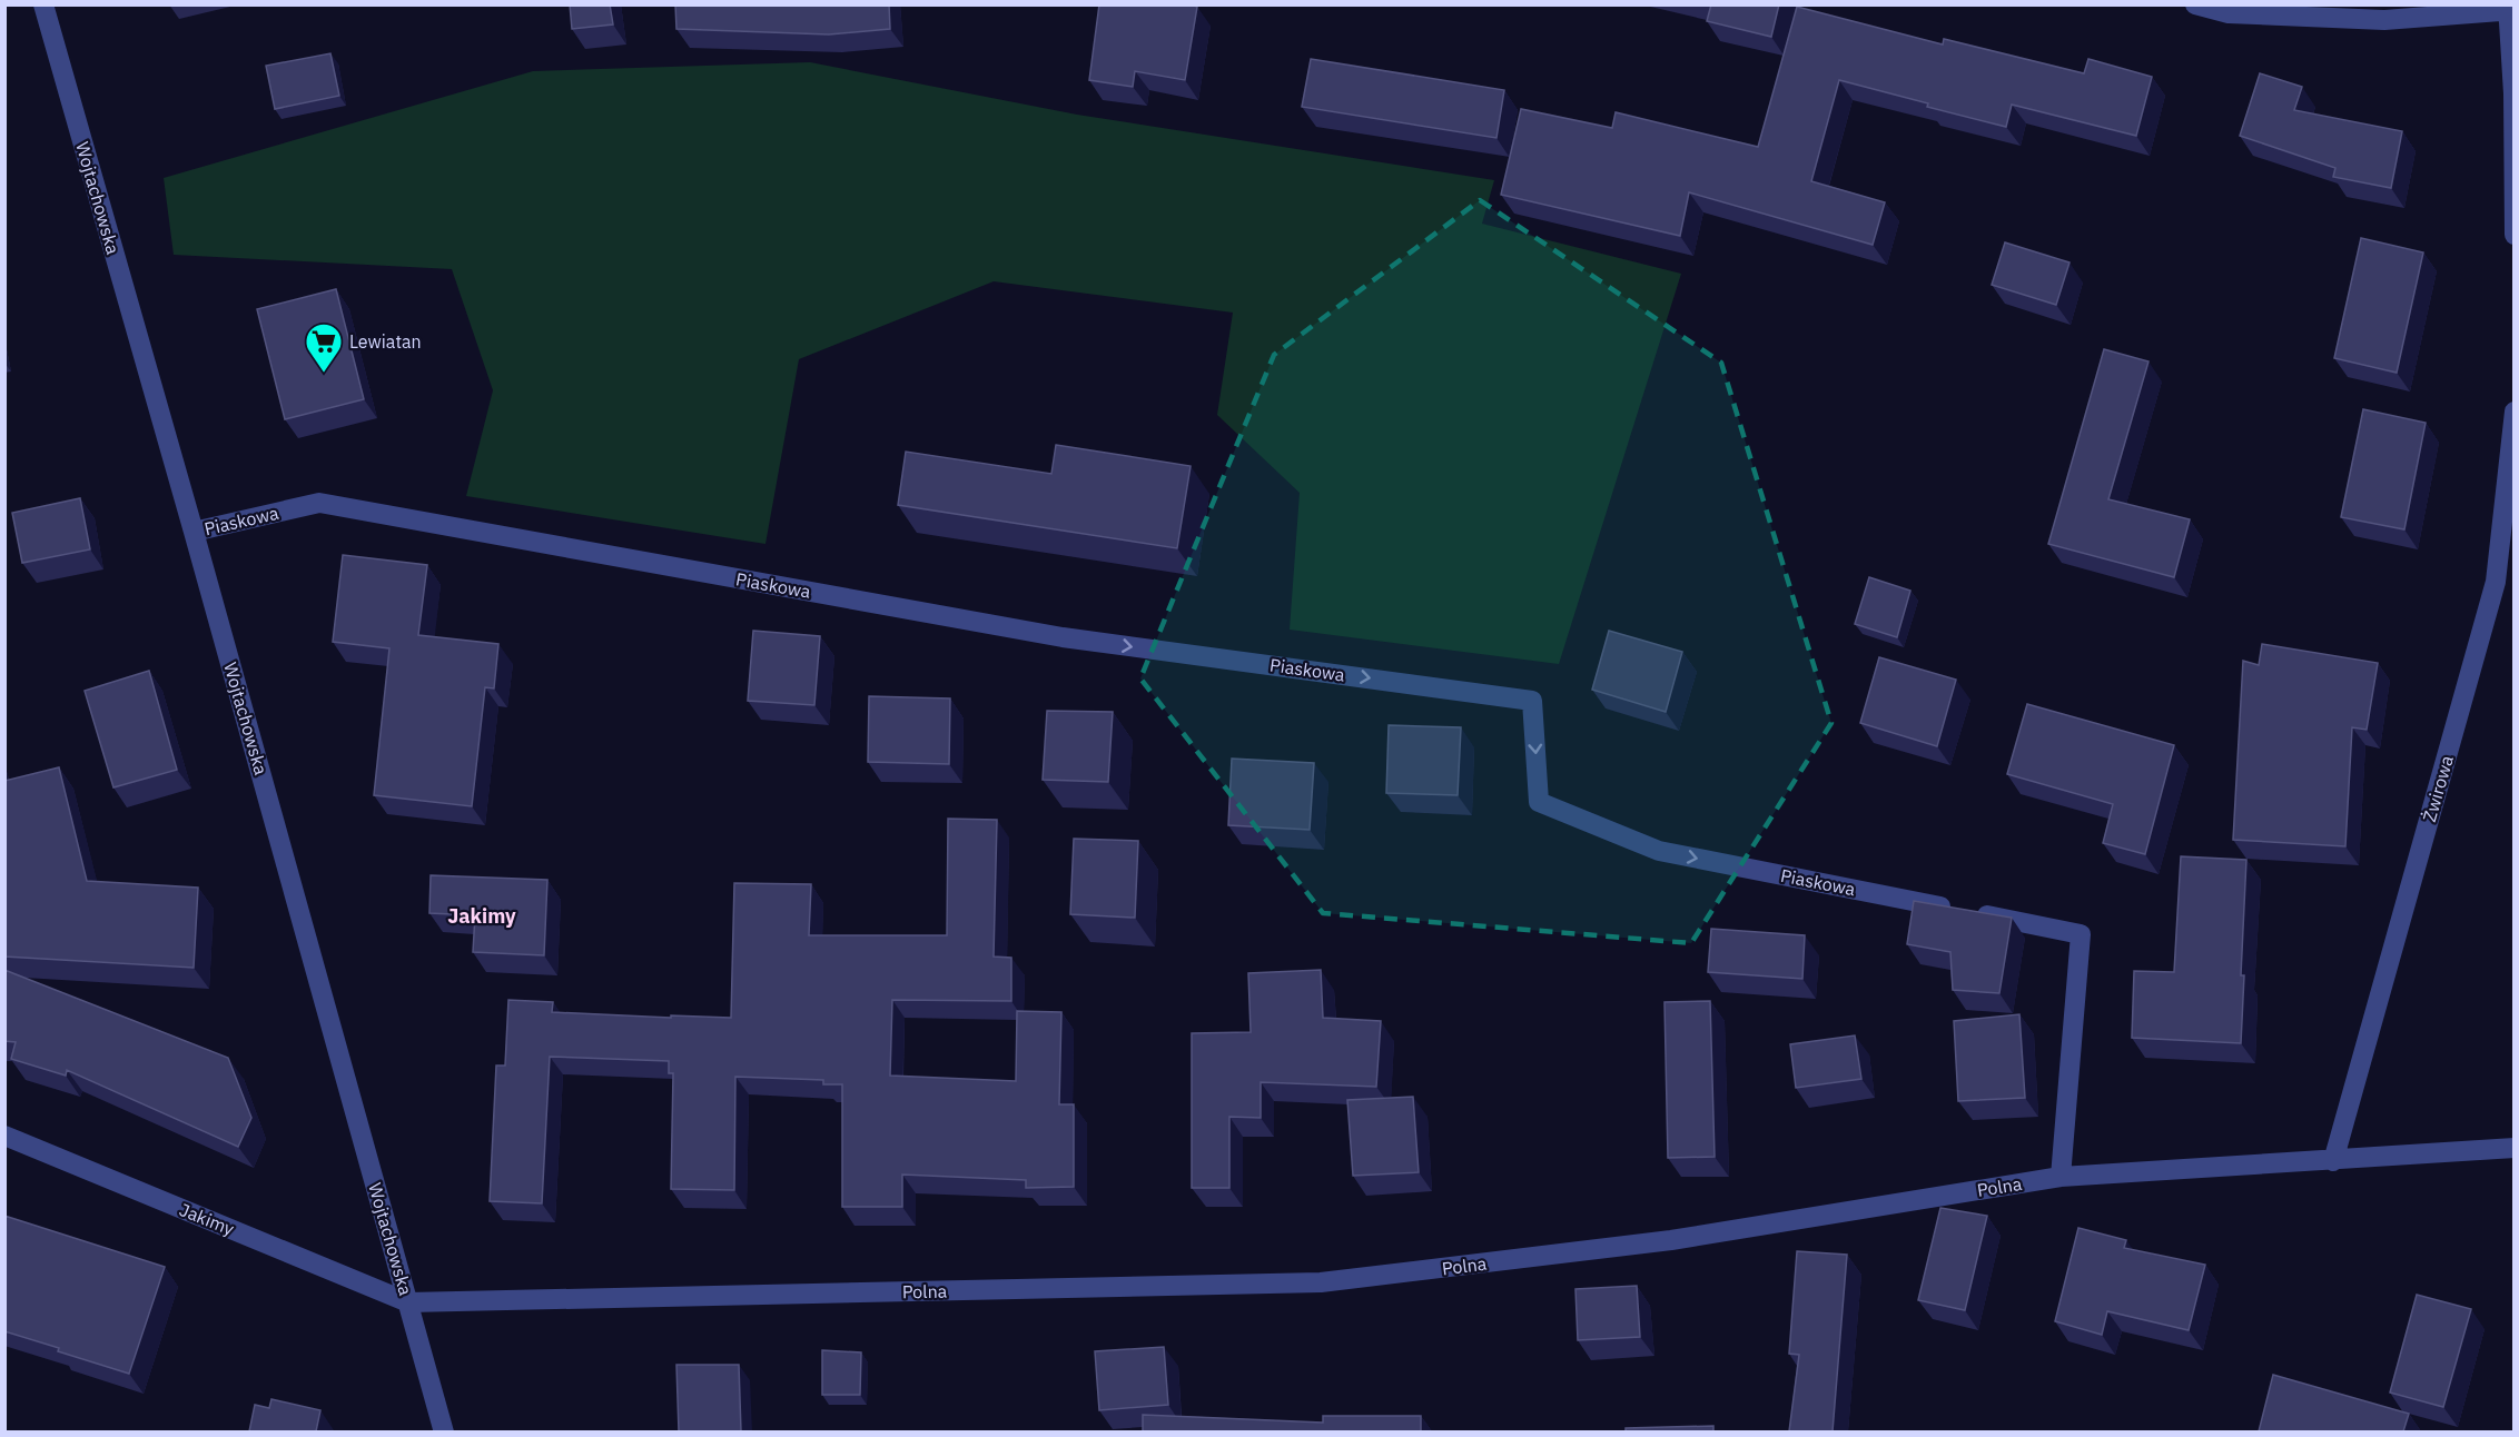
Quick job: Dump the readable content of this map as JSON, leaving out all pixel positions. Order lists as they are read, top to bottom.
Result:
{
  "streets": {
    "street": [
      "Wojtachowska",
      "Piaskowa",
      "Żwirowa",
      "Polna",
      "Jakimy"
    ]
  },
  "crossings": [
    ["Wojtachowska", "Piaskowa"],
    ["Wojtachowska", "Polna"],
    ["Wojtachowska", "Jakimy"],
    ["Piaskowa", "Polna"],
    ["Żwirowa", "Polna"],
    ["Polna", "Jakimy"]
  ],
  "one_way": ["Piaskowa"],
  "districts": ["Jakimy"],
  "places": {
    "supermarket": ["Lewiatan"]
  }
}
